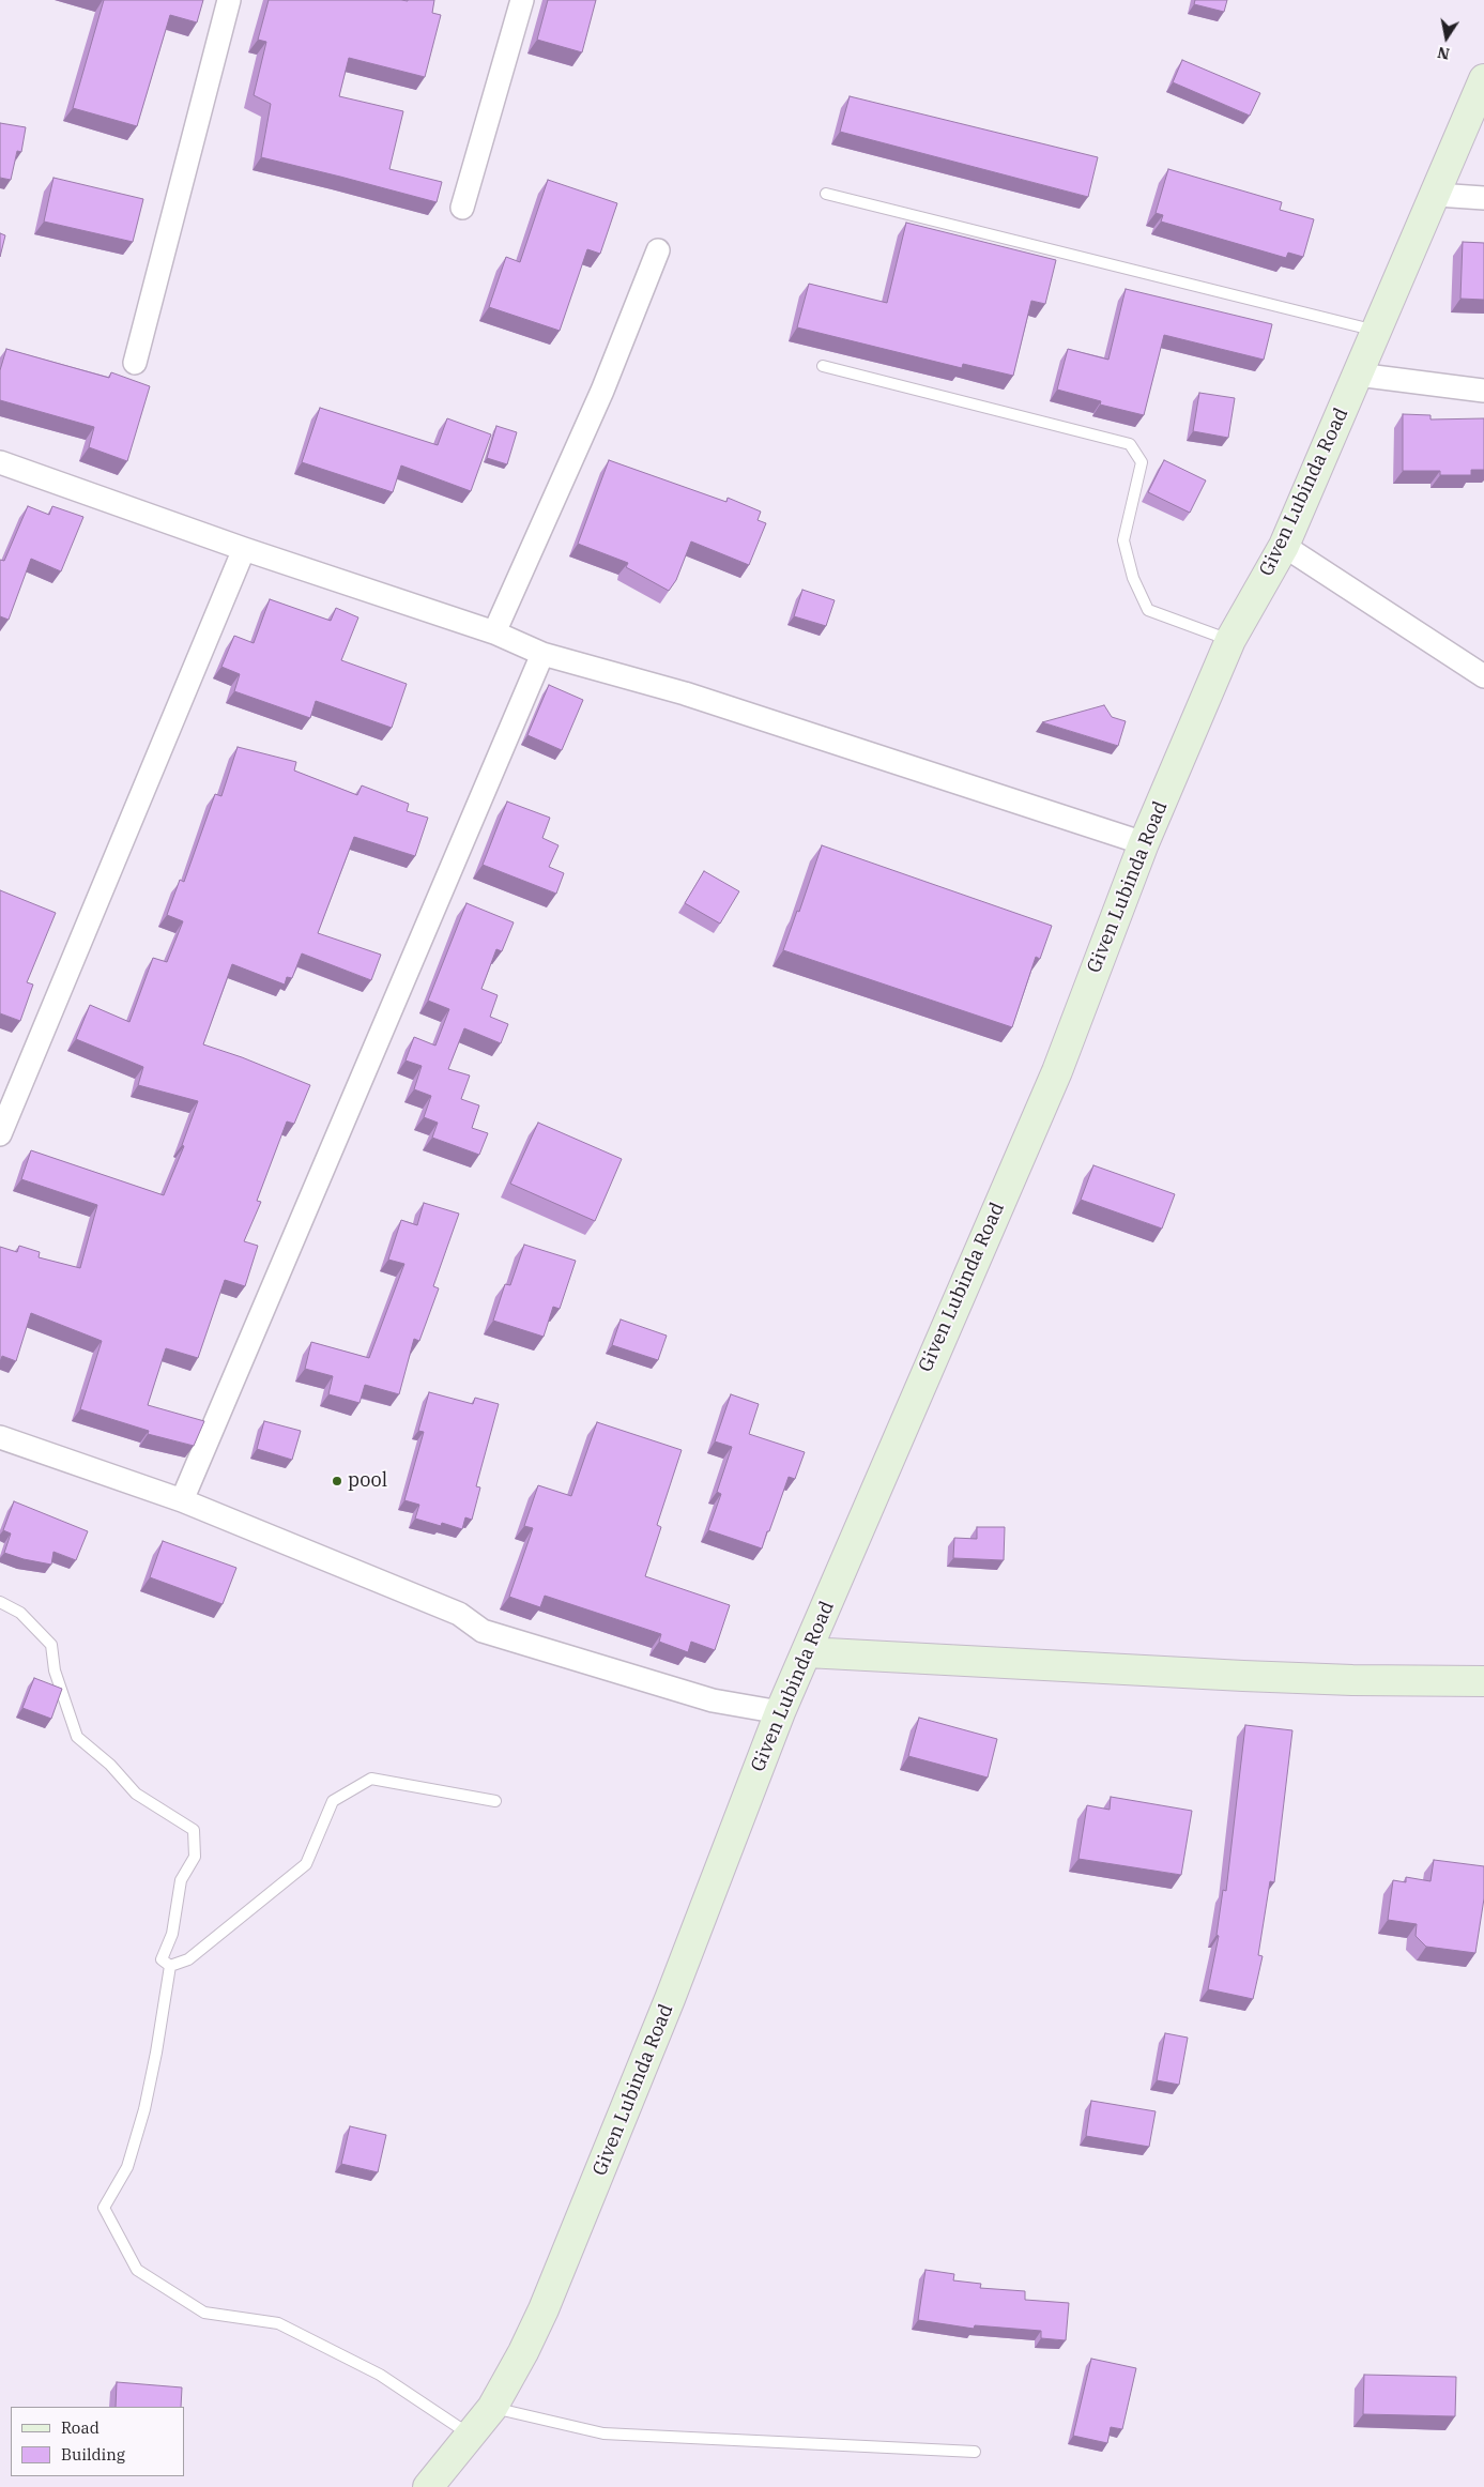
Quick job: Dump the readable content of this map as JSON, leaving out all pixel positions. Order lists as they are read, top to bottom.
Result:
{
  "streets": {
    "street": ["Given Lubinda Road"]
  },
  "places": ["pool"],
  "legend": ["Road", "Building"],
  "north": "bottom"
}
